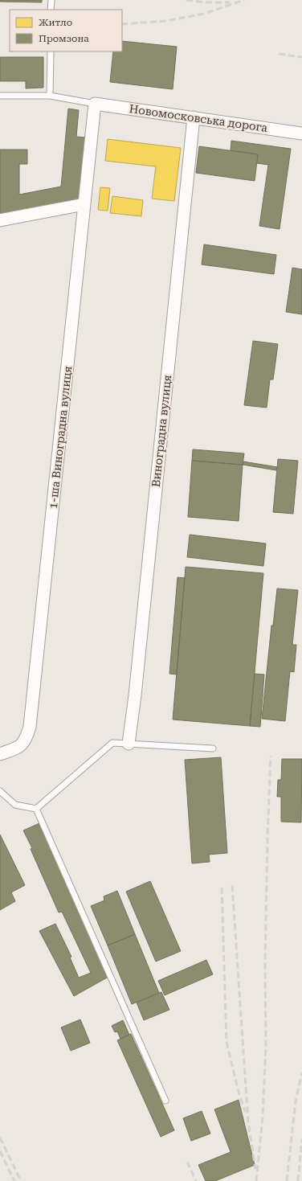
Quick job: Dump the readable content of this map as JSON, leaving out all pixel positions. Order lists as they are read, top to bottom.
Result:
{
  "streets": {
    "street": ["Новомосковська дорога", "Виноградна вулиця", "1-ша Виноградна вулиця"]
  },
  "crossings": [
    ["Новомосковська дорога", "Виноградна вулиця"],
    ["Новомосковська дорога", "1-ша Виноградна вулиця"]
  ],
  "legend": ["Житло", "Промзона"]
}
